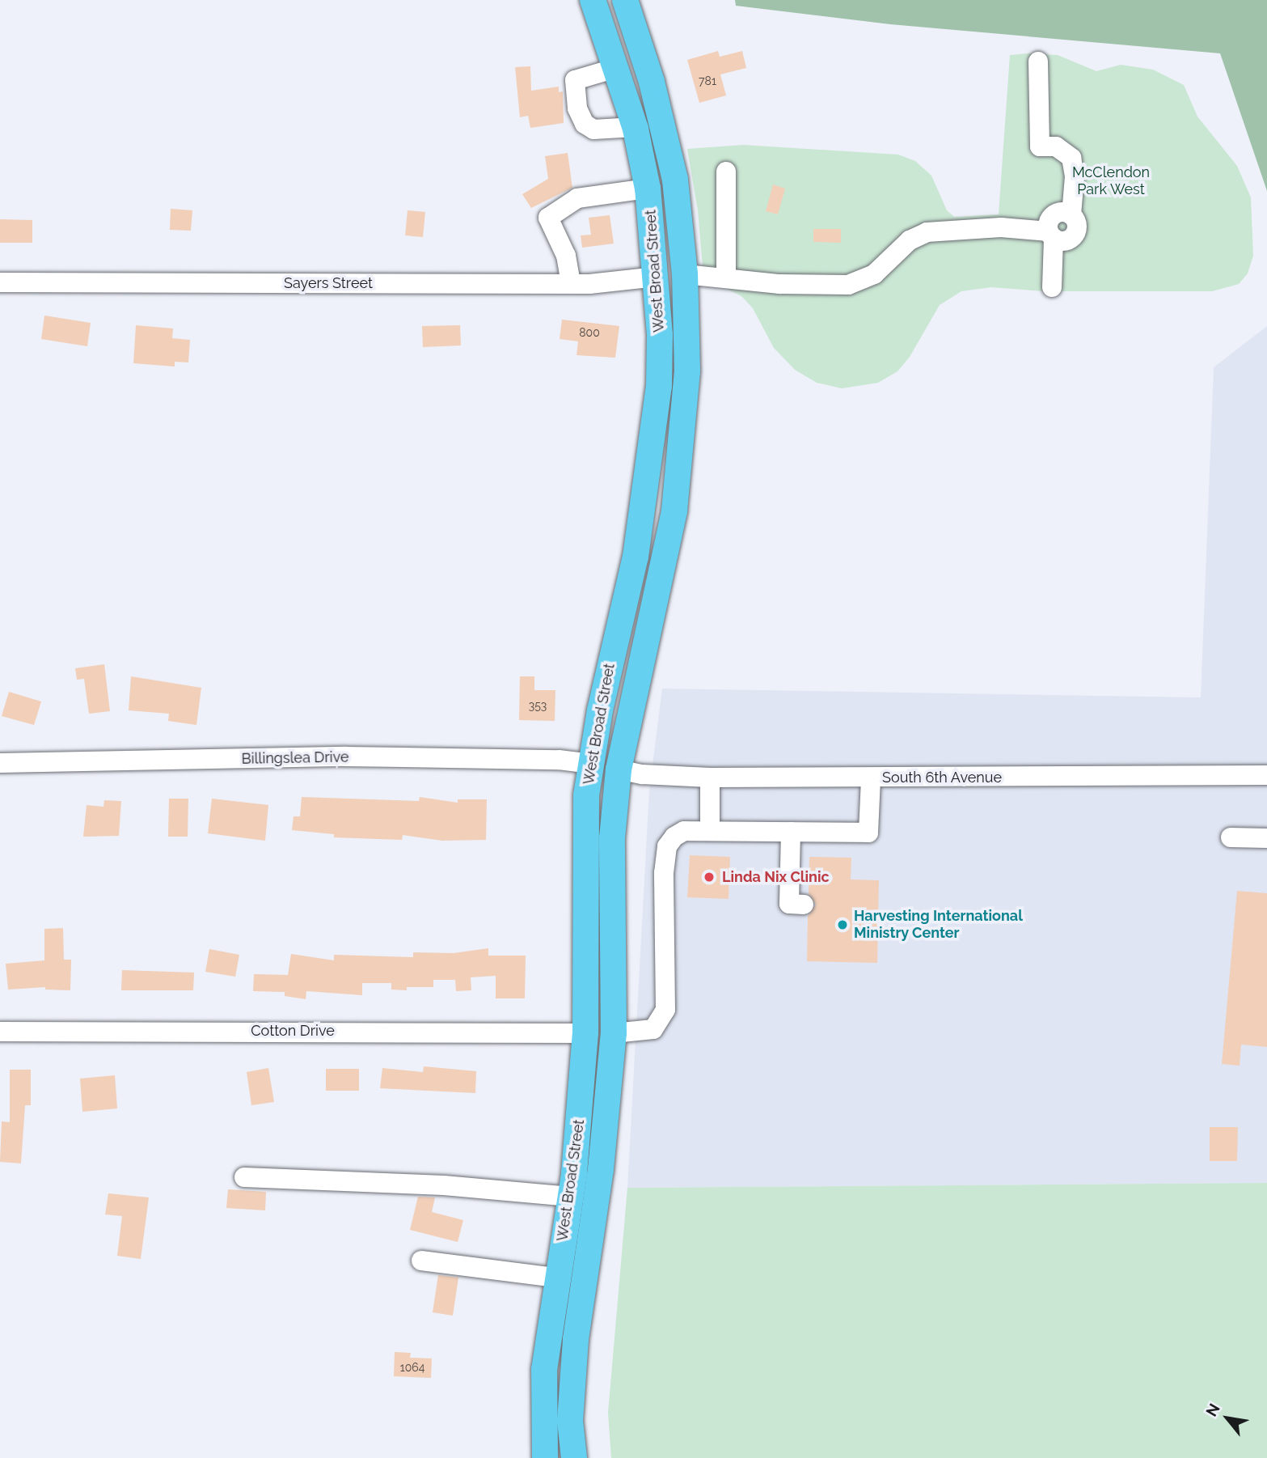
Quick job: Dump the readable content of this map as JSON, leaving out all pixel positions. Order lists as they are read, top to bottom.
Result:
{
  "streets": {
    "main road": ["West Broad Street"],
    "street": [
      "Sayers Street",
      "Billingslea Drive",
      "South 6th Avenue",
      "Cotton Drive"
    ]
  },
  "crossings": [
    ["West Broad Street", "Sayers Street"],
    ["West Broad Street", "Billingslea Drive"],
    ["West Broad Street", "South 6th Avenue"],
    ["West Broad Street", "Cotton Drive"]
  ],
  "parks": ["McClendon Park West"],
  "places": ["Linda Nix Clinic", "Harvesting International Ministry Center"],
  "house_numbers": [
    "781",
    "800",
    "353",
    "1064"
  ],
  "north": "top left"
}
